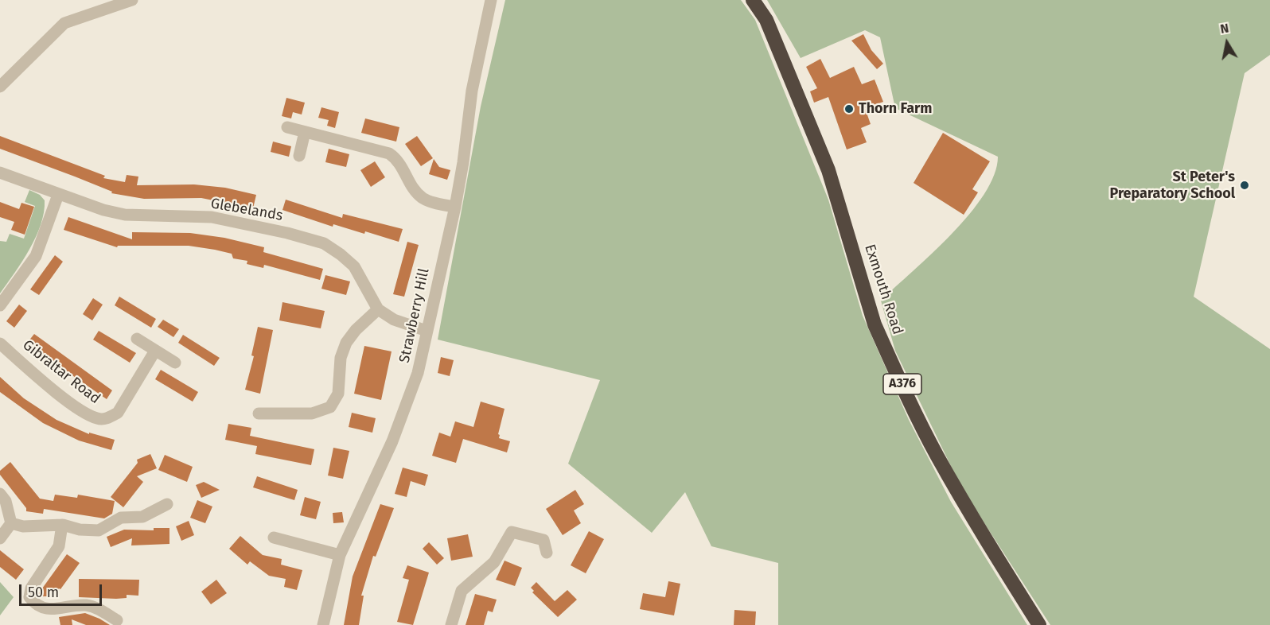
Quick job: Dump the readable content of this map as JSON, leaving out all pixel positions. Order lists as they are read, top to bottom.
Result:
{
  "streets": {
    "highway": ["Exmouth Road", "A376"],
    "street": ["Glebelands", "Strawberry Hill", "Gibraltar Road"]
  },
  "crossings": [
    ["Glebelands", "Strawberry Hill"]
  ],
  "places": ["Thorn Farm", "St Peter's Preparatory School"],
  "scale_bar": "50 m",
  "north": "top"
}
